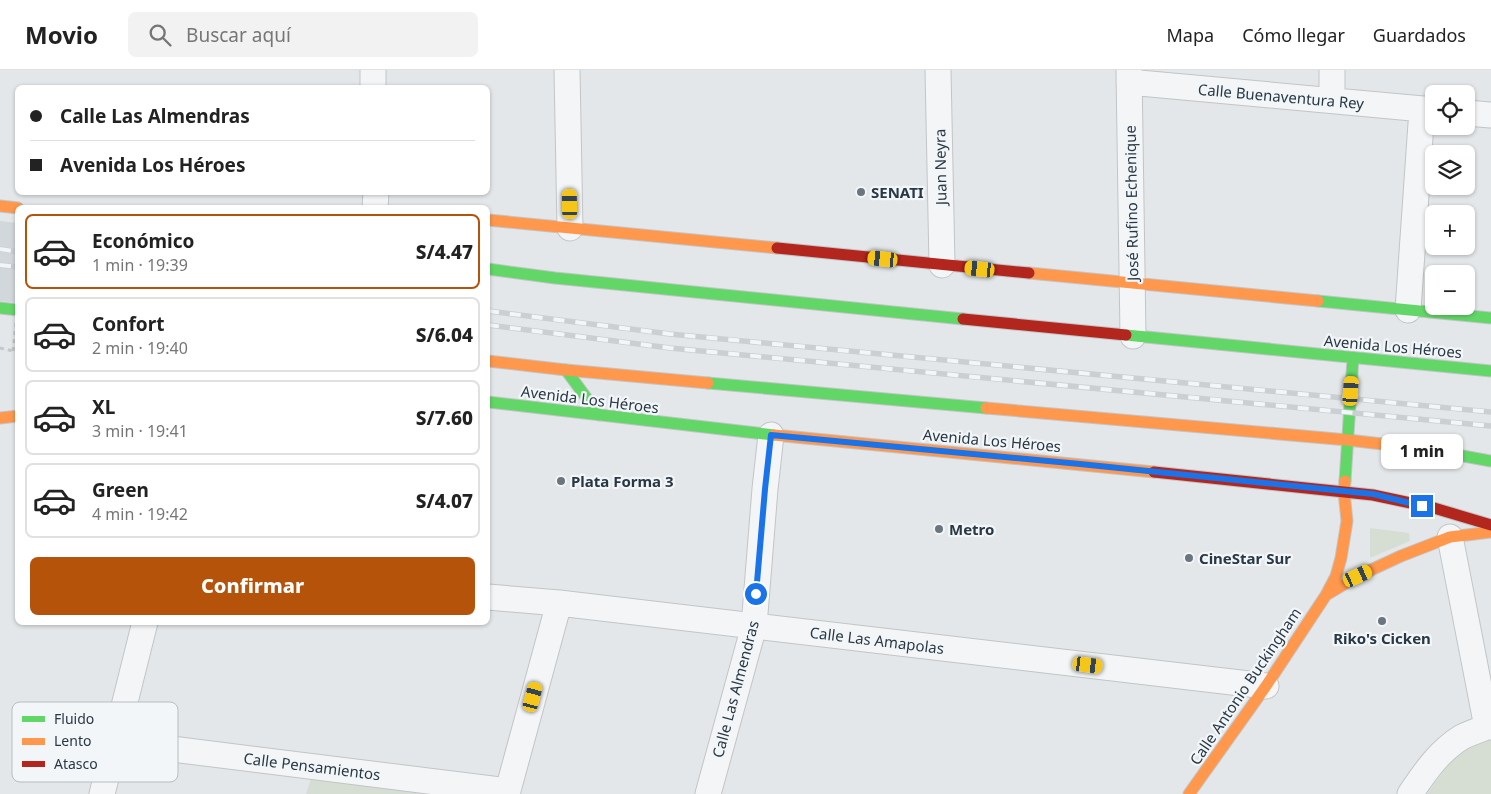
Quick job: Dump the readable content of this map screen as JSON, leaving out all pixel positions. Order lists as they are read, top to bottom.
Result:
{
  "streets": {
    "main road": ["Avenida Los Héroes", "Calle Antonio Buckingham"],
    "street": [
      "Calle Buenaventura Rey",
      "Juan Neyra",
      "José Rufino Echenique",
      "Calle Las Amapolas",
      "Calle Las Almendras",
      "Calle Pensamientos"
    ]
  },
  "crossings": [
    ["Calle Buenaventura Rey", "José Rufino Echenique"],
    ["José Rufino Echenique", "Avenida Los Héroes"],
    ["Avenida Los Héroes", "Calle Antonio Buckingham"],
    ["Avenida Los Héroes", "Calle Las Almendras"],
    ["Calle Las Amapolas", "Calle Antonio Buckingham"],
    ["Calle Las Amapolas", "Calle Las Almendras"]
  ],
  "places": [
    "SENATI",
    "Plata Forma 3",
    "Metro",
    "CineStar Sur",
    "Riko's Cicken"
  ],
  "legend": ["Fluido", "Lento", "Atasco"],
  "page": {
    "header": "Movio",
    "search": "Buscar aquí",
    "nav": ["Mapa", "Cómo llegar", "Guardados"],
    "map_buttons": ["+", "−"],
    "banner": ["Calle Las Almendras", "Avenida Los Héroes"],
    "list": [
      {
        "name": "Económico",
        "note": "1 min · 19:39",
        "value": "S/4.47"
      },
      {
        "name": "Confort",
        "note": "2 min · 19:40",
        "value": "S/6.04"
      },
      {
        "name": "XL",
        "note": "3 min · 19:41",
        "value": "S/7.60"
      },
      {
        "name": "Green",
        "note": "4 min · 19:42",
        "value": "S/4.07"
      }
    ],
    "bubble": "1 min",
    "buttons": "Confirmar"
  }
}
